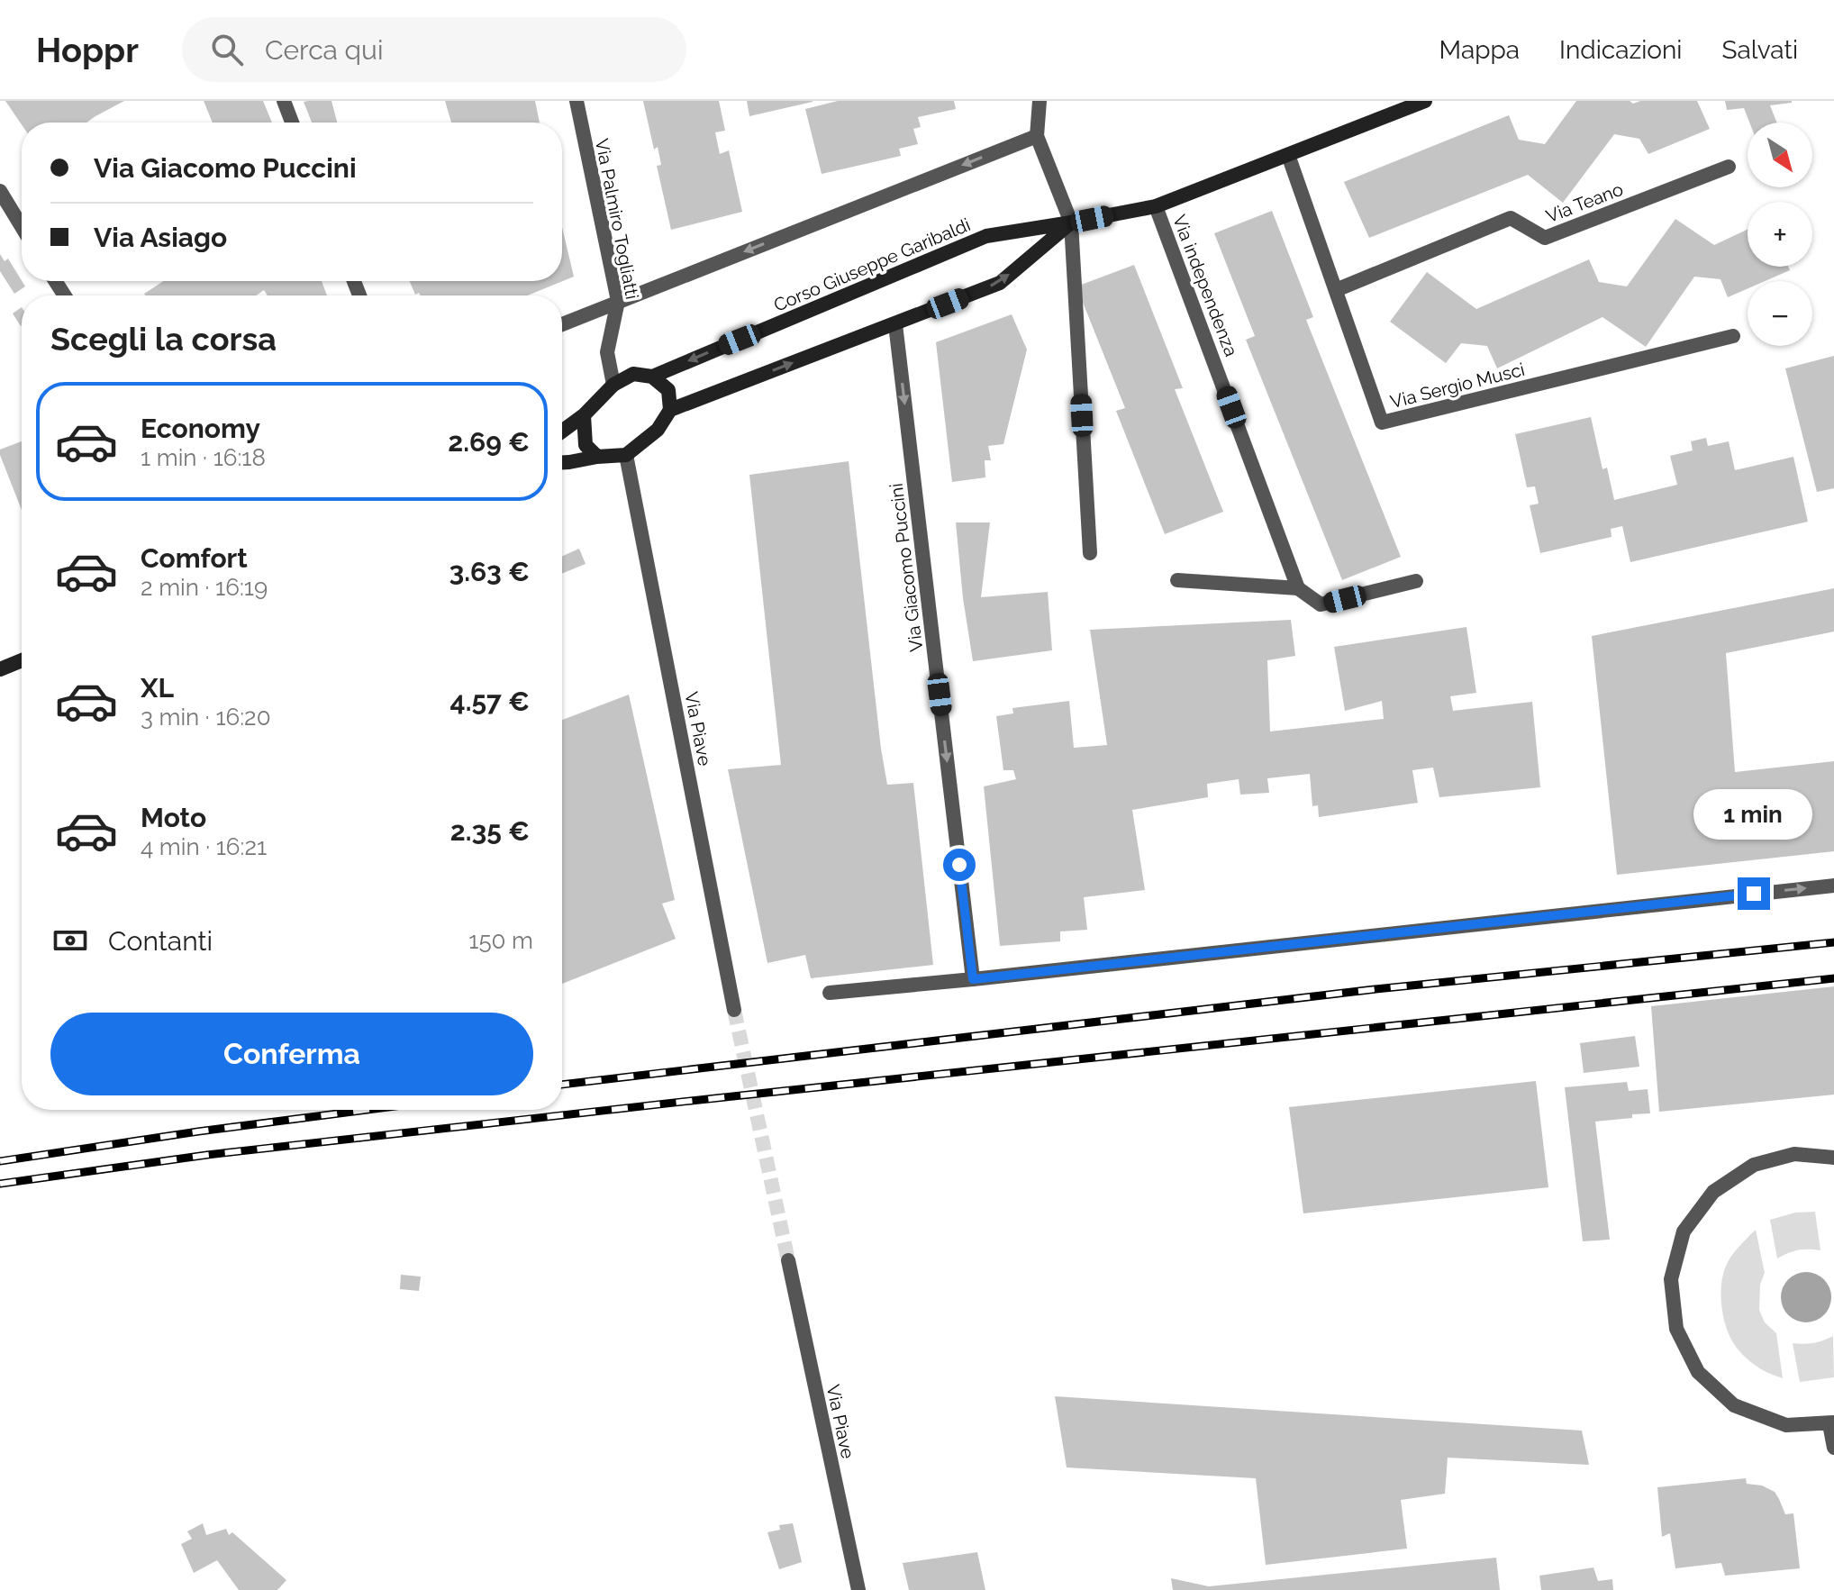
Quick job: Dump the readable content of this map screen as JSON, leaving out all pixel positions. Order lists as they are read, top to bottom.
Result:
{
  "streets": {
    "main road": ["Corso Giuseppe Garibaldi"],
    "street": [
      "Via Teano",
      "Via Palmiro Togliatti",
      "Via independenza",
      "Via Sergio Musci",
      "Via Giacomo Puccini",
      "Via Piave"
    ]
  },
  "crossings": [
    ["Via Teano", "Via Sergio Musci"],
    ["Via Palmiro Togliatti", "Corso Giuseppe Garibaldi"],
    ["Via Palmiro Togliatti", "Via Piave"],
    ["Corso Giuseppe Garibaldi", "Via independenza"],
    ["Corso Giuseppe Garibaldi", "Via Sergio Musci"],
    ["Corso Giuseppe Garibaldi", "Via Giacomo Puccini"],
    ["Corso Giuseppe Garibaldi", "Via Piave"]
  ],
  "one_way": ["Via Giacomo Puccini"],
  "north": "bottom right",
  "page": {
    "header": "Hoppr",
    "search": "Cerca qui",
    "nav": ["Mappa", "Indicazioni", "Salvati"],
    "map_buttons": ["+", "−"],
    "banner": ["Via Giacomo Puccini", "Via Asiago"],
    "heading": "Scegli la corsa",
    "list": [
      {
        "name": "Economy",
        "note": "1 min · 16:18",
        "value": "2.69 €"
      },
      {
        "name": "Comfort",
        "note": "2 min · 16:19",
        "value": "3.63 €"
      },
      {
        "name": "XL",
        "note": "3 min · 16:20",
        "value": "4.57 €"
      },
      {
        "name": "Moto",
        "note": "4 min · 16:21",
        "value": "2.35 €"
      }
    ],
    "bubble": "1 min",
    "pay": ["Contanti", "150 m"],
    "buttons": "Conferma"
  }
}
